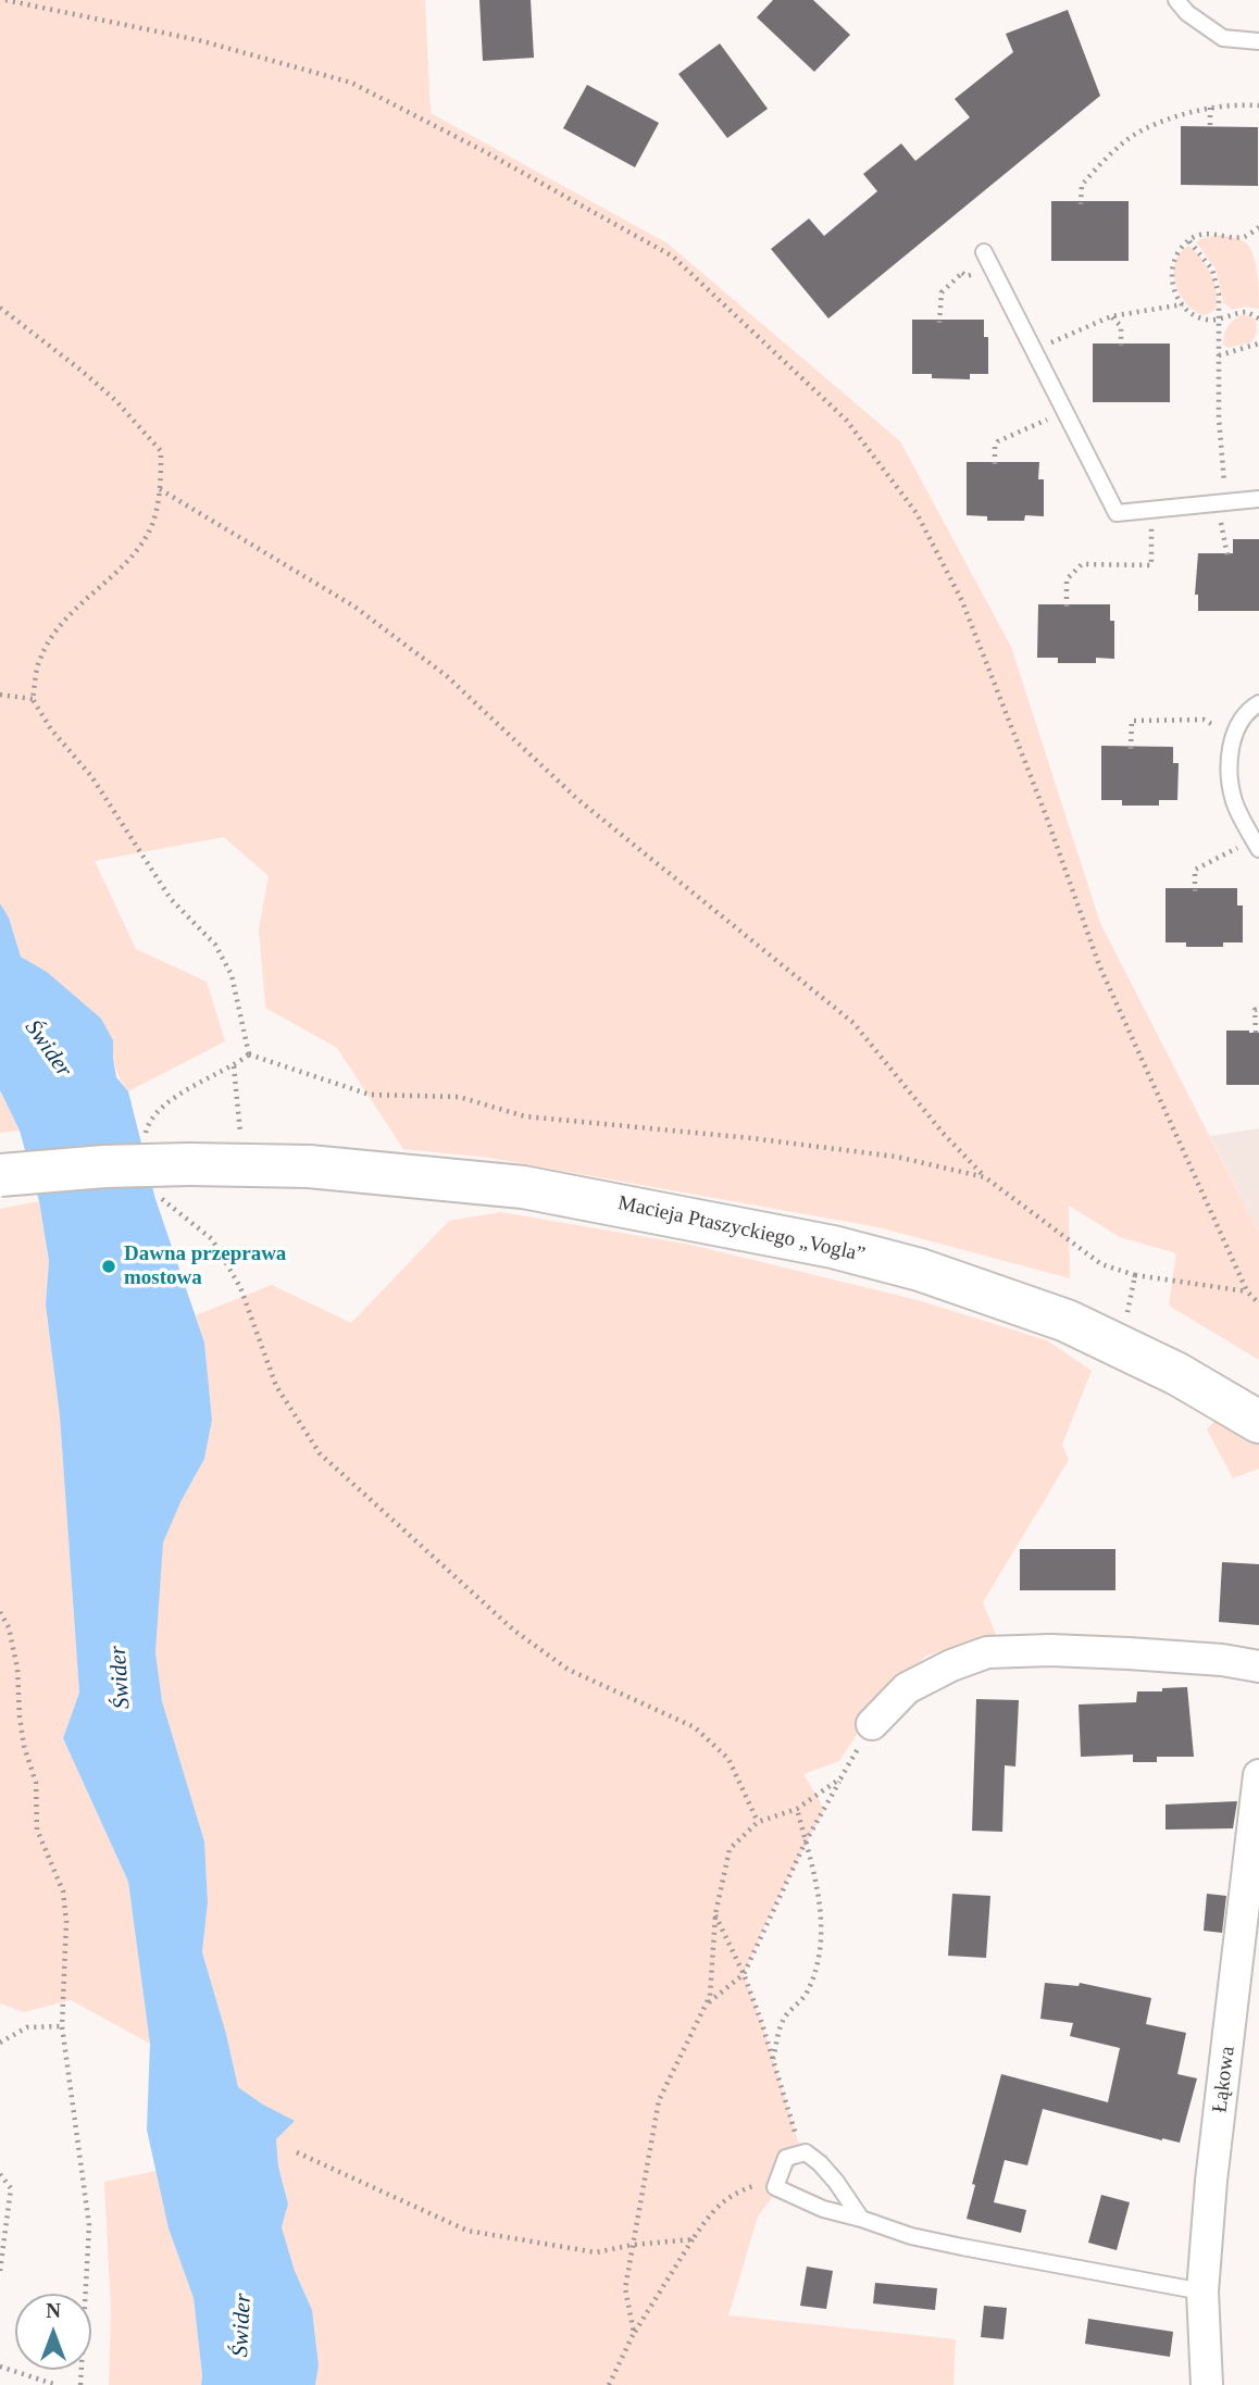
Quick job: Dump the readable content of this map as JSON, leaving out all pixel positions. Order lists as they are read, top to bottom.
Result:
{
  "streets": {
    "street": ["Macieja Ptaszyckiego „Vogla”", "Łąkowa"]
  },
  "water": ["Świder"],
  "places": ["Dawna przeprawa mostowa"],
  "north": "top"
}
